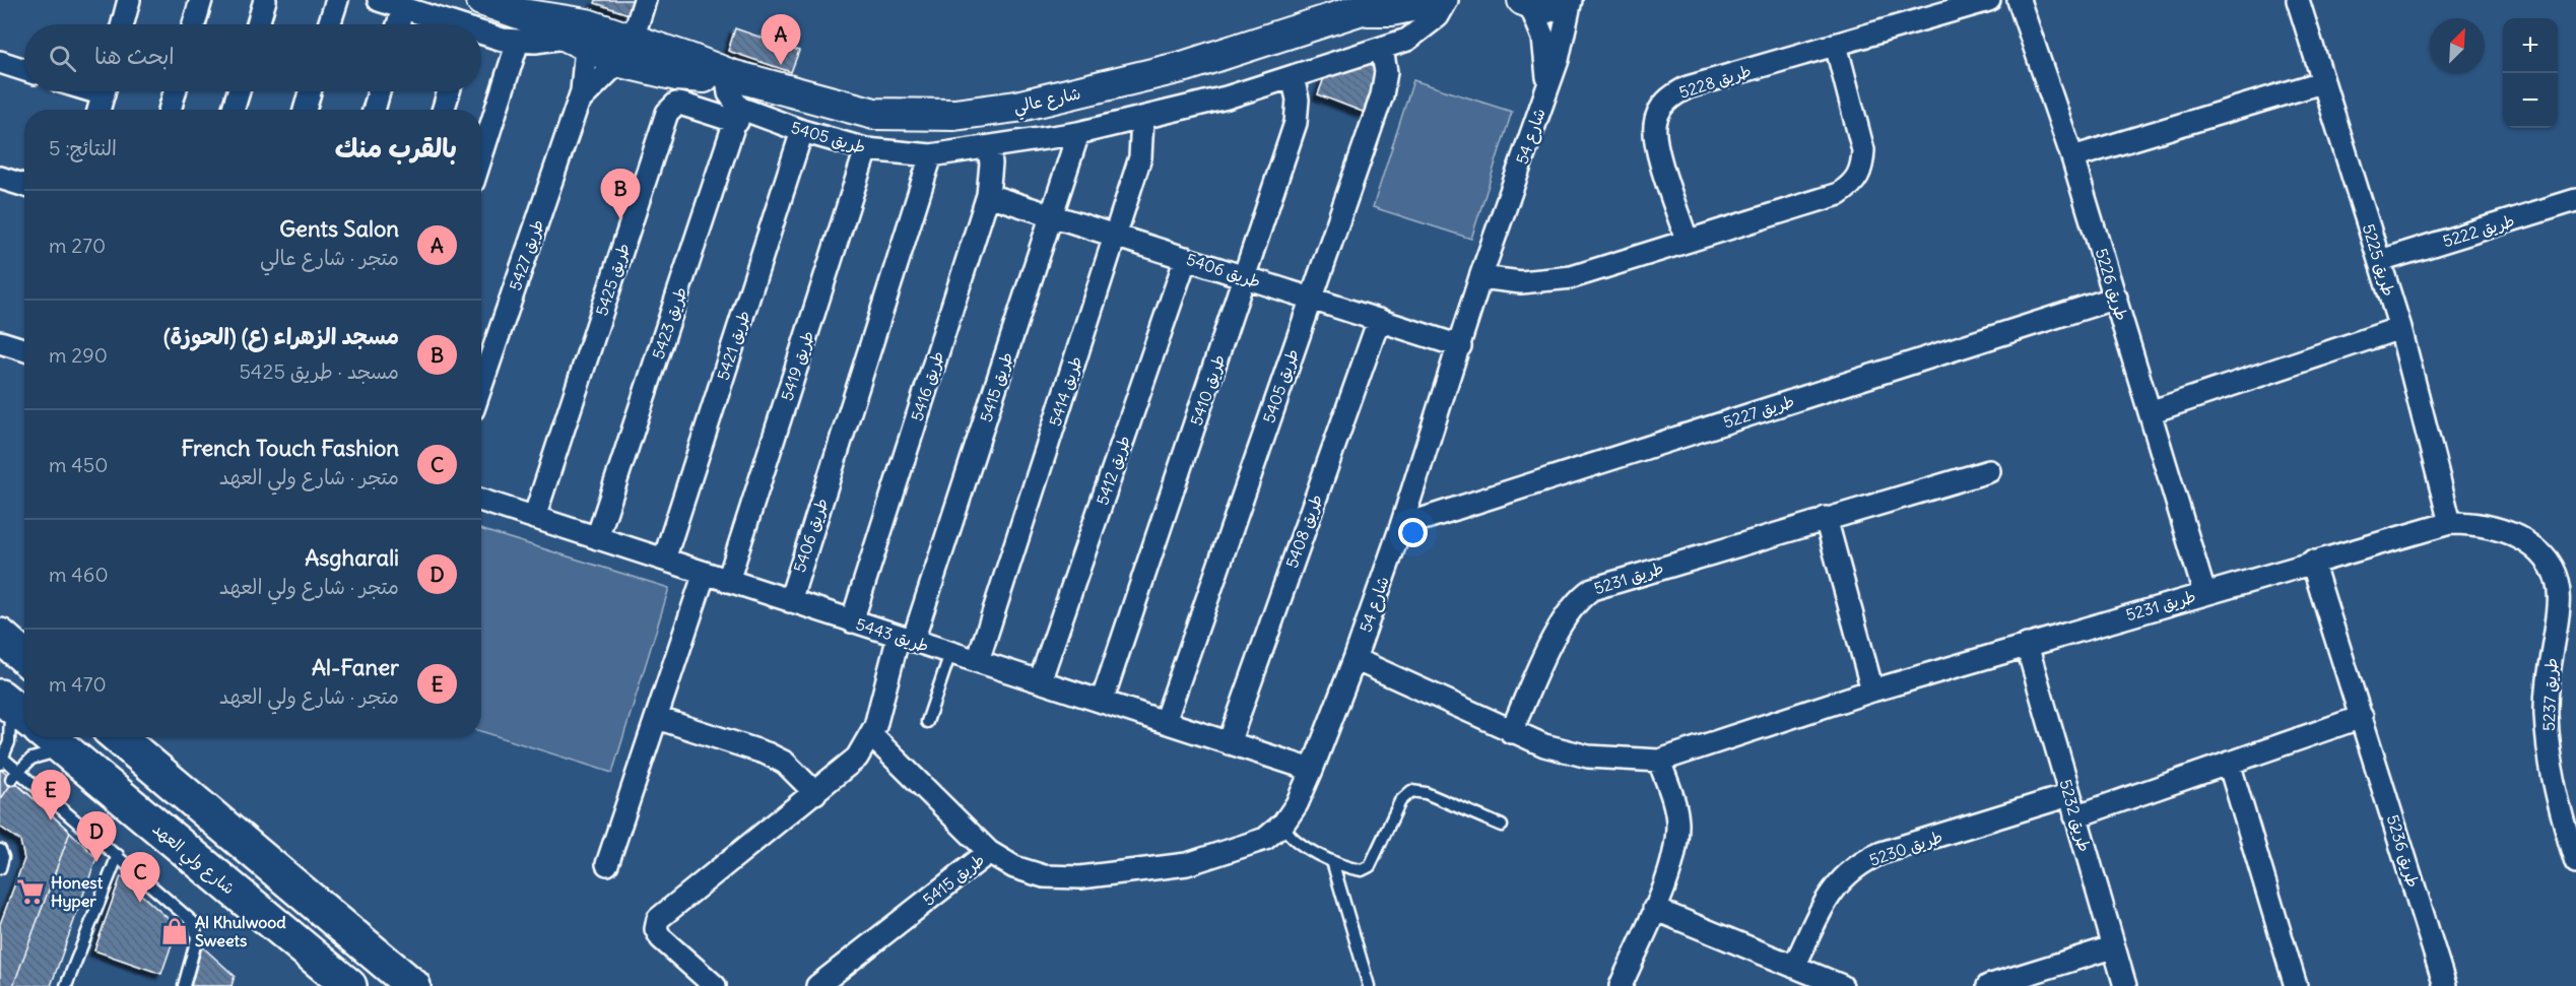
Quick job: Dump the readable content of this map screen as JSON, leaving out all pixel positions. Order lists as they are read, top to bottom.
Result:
{
  "streets": {
    "main road": ["شارع ولي العهد"],
    "street": [
      "طريق 5228",
      "شارع عالي",
      "شارع 54",
      "طريق 5405",
      "طريق 5222",
      "طريق 5427",
      "طريق 5225",
      "طريق 5406",
      "طريق 5425",
      "طريق 5226",
      "طريق 5423",
      "طريق 5421",
      "طريق 5419",
      "طريق 5416",
      "طريق 5415",
      "طريق 5410",
      "طريق 5414",
      "طريق 5227",
      "طريق 5412",
      "طريق 5408",
      "طريق 5231",
      "طريق 5443",
      "طريق 5237",
      "طريق 5232",
      "طريق 5230",
      "طريق 5236"
    ]
  },
  "crossings": [
    ["شارع عالي", "طريق 5427"],
    ["شارع 54", "طريق 5406"],
    ["شارع 54", "طريق 5415"],
    ["شارع 54", "طريق 5227"],
    ["شارع 54", "طريق 5231"],
    ["شارع 54", "طريق 5443"],
    ["طريق 5405", "طريق 5406"],
    ["طريق 5405", "طريق 5425"],
    ["طريق 5405", "طريق 5423"],
    ["طريق 5405", "طريق 5421"],
    ["طريق 5405", "طريق 5419"],
    ["طريق 5405", "طريق 5416"],
    ["طريق 5405", "طريق 5415"],
    ["طريق 5405", "طريق 5410"],
    ["طريق 5405", "طريق 5414"],
    ["طريق 5405", "طريق 5443"],
    ["طريق 5222", "طريق 5225"],
    ["طريق 5225", "طريق 5231"],
    ["طريق 5225", "طريق 5237"],
    ["طريق 5406", "طريق 5416"],
    ["طريق 5406", "طريق 5415"],
    ["طريق 5406", "طريق 5410"],
    ["طريق 5406", "طريق 5414"],
    ["طريق 5406", "طريق 5412"],
    ["طريق 5406", "طريق 5408"],
    ["طريق 5406", "طريق 5443"],
    ["طريق 5425", "طريق 5423"],
    ["طريق 5425", "طريق 5443"],
    ["طريق 5226", "طريق 5227"],
    ["طريق 5226", "طريق 5231"],
    ["طريق 5423", "طريق 5443"],
    ["طريق 5421", "طريق 5443"],
    ["طريق 5419", "طريق 5443"],
    ["طريق 5416", "طريق 5443"],
    ["طريق 5415", "طريق 5443"],
    ["طريق 5410", "طريق 5443"],
    ["طريق 5414", "طريق 5443"],
    ["طريق 5412", "طريق 5443"],
    ["طريق 5408", "طريق 5443"],
    ["طريق 5231", "طريق 5237"],
    ["طريق 5231", "طريق 5232"],
    ["طريق 5231", "طريق 5236"],
    ["طريق 5232", "طريق 5230"]
  ],
  "places": {
    "supermarket": ["Honest Hyper"],
    "shop": ["Al Khulwood Sweets"]
  },
  "north": "top right",
  "page": {
    "pins": [
      "A",
      "B",
      "E",
      "D",
      "C"
    ],
    "map_buttons": ["+", "−"],
    "search": "ابحث هنا",
    "heading": ["بالقرب منك", "النتائج: 5"],
    "list": [
      {
        "mark": "A",
        "name": "Gents Salon",
        "note": "متجر · شارع عالي",
        "value": "270 m"
      },
      {
        "mark": "B",
        "name": "مسجد الزهراء (ع) (الحوزة)",
        "note": "مسجد · طريق 5425",
        "value": "290 m"
      },
      {
        "mark": "C",
        "name": "French Touch Fashion",
        "note": "متجر · شارع ولي العهد",
        "value": "450 m"
      },
      {
        "mark": "D",
        "name": "Asgharali",
        "note": "متجر · شارع ولي العهد",
        "value": "460 m"
      },
      {
        "mark": "E",
        "name": "Al-Faner",
        "note": "متجر · شارع ولي العهد",
        "value": "470 m"
      }
    ]
  }
}
